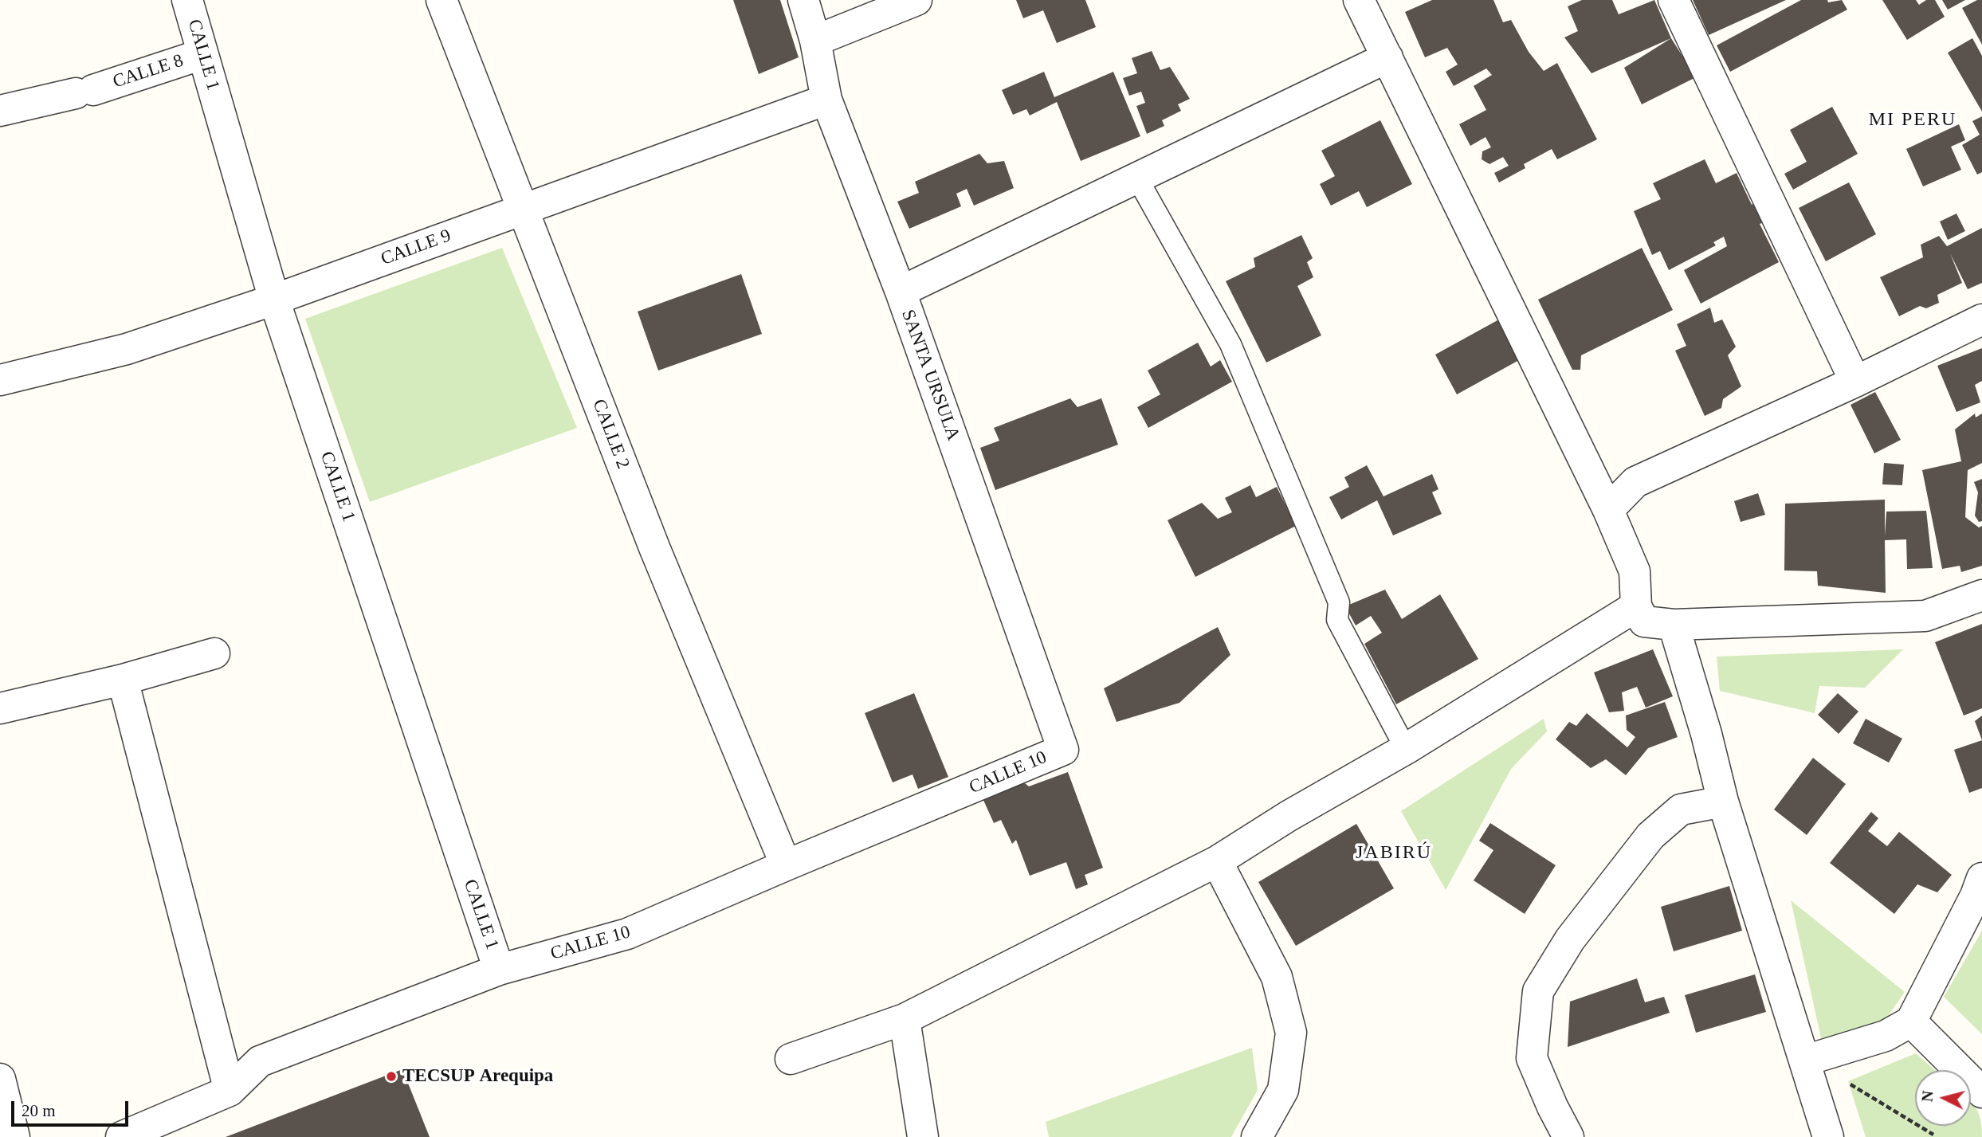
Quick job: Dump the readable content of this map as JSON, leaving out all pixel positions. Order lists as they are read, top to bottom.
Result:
{
  "streets": {
    "street": [
      "CALLE 1",
      "CALLE 8",
      "CALLE 9",
      "SANTA URSULA",
      "CALLE 2",
      "CALLE 10"
    ]
  },
  "crossings": [
    ["CALLE 1", "CALLE 8"],
    ["CALLE 1", "CALLE 9"],
    ["CALLE 1", "CALLE 10"],
    ["CALLE 9", "SANTA URSULA"],
    ["CALLE 9", "CALLE 2"],
    ["SANTA URSULA", "CALLE 10"],
    ["CALLE 2", "CALLE 10"]
  ],
  "districts": ["MI PERU", "JABIRÚ"],
  "places": ["TECSUP Arequipa"],
  "scale_bar": "20 m",
  "north": "left"
}
